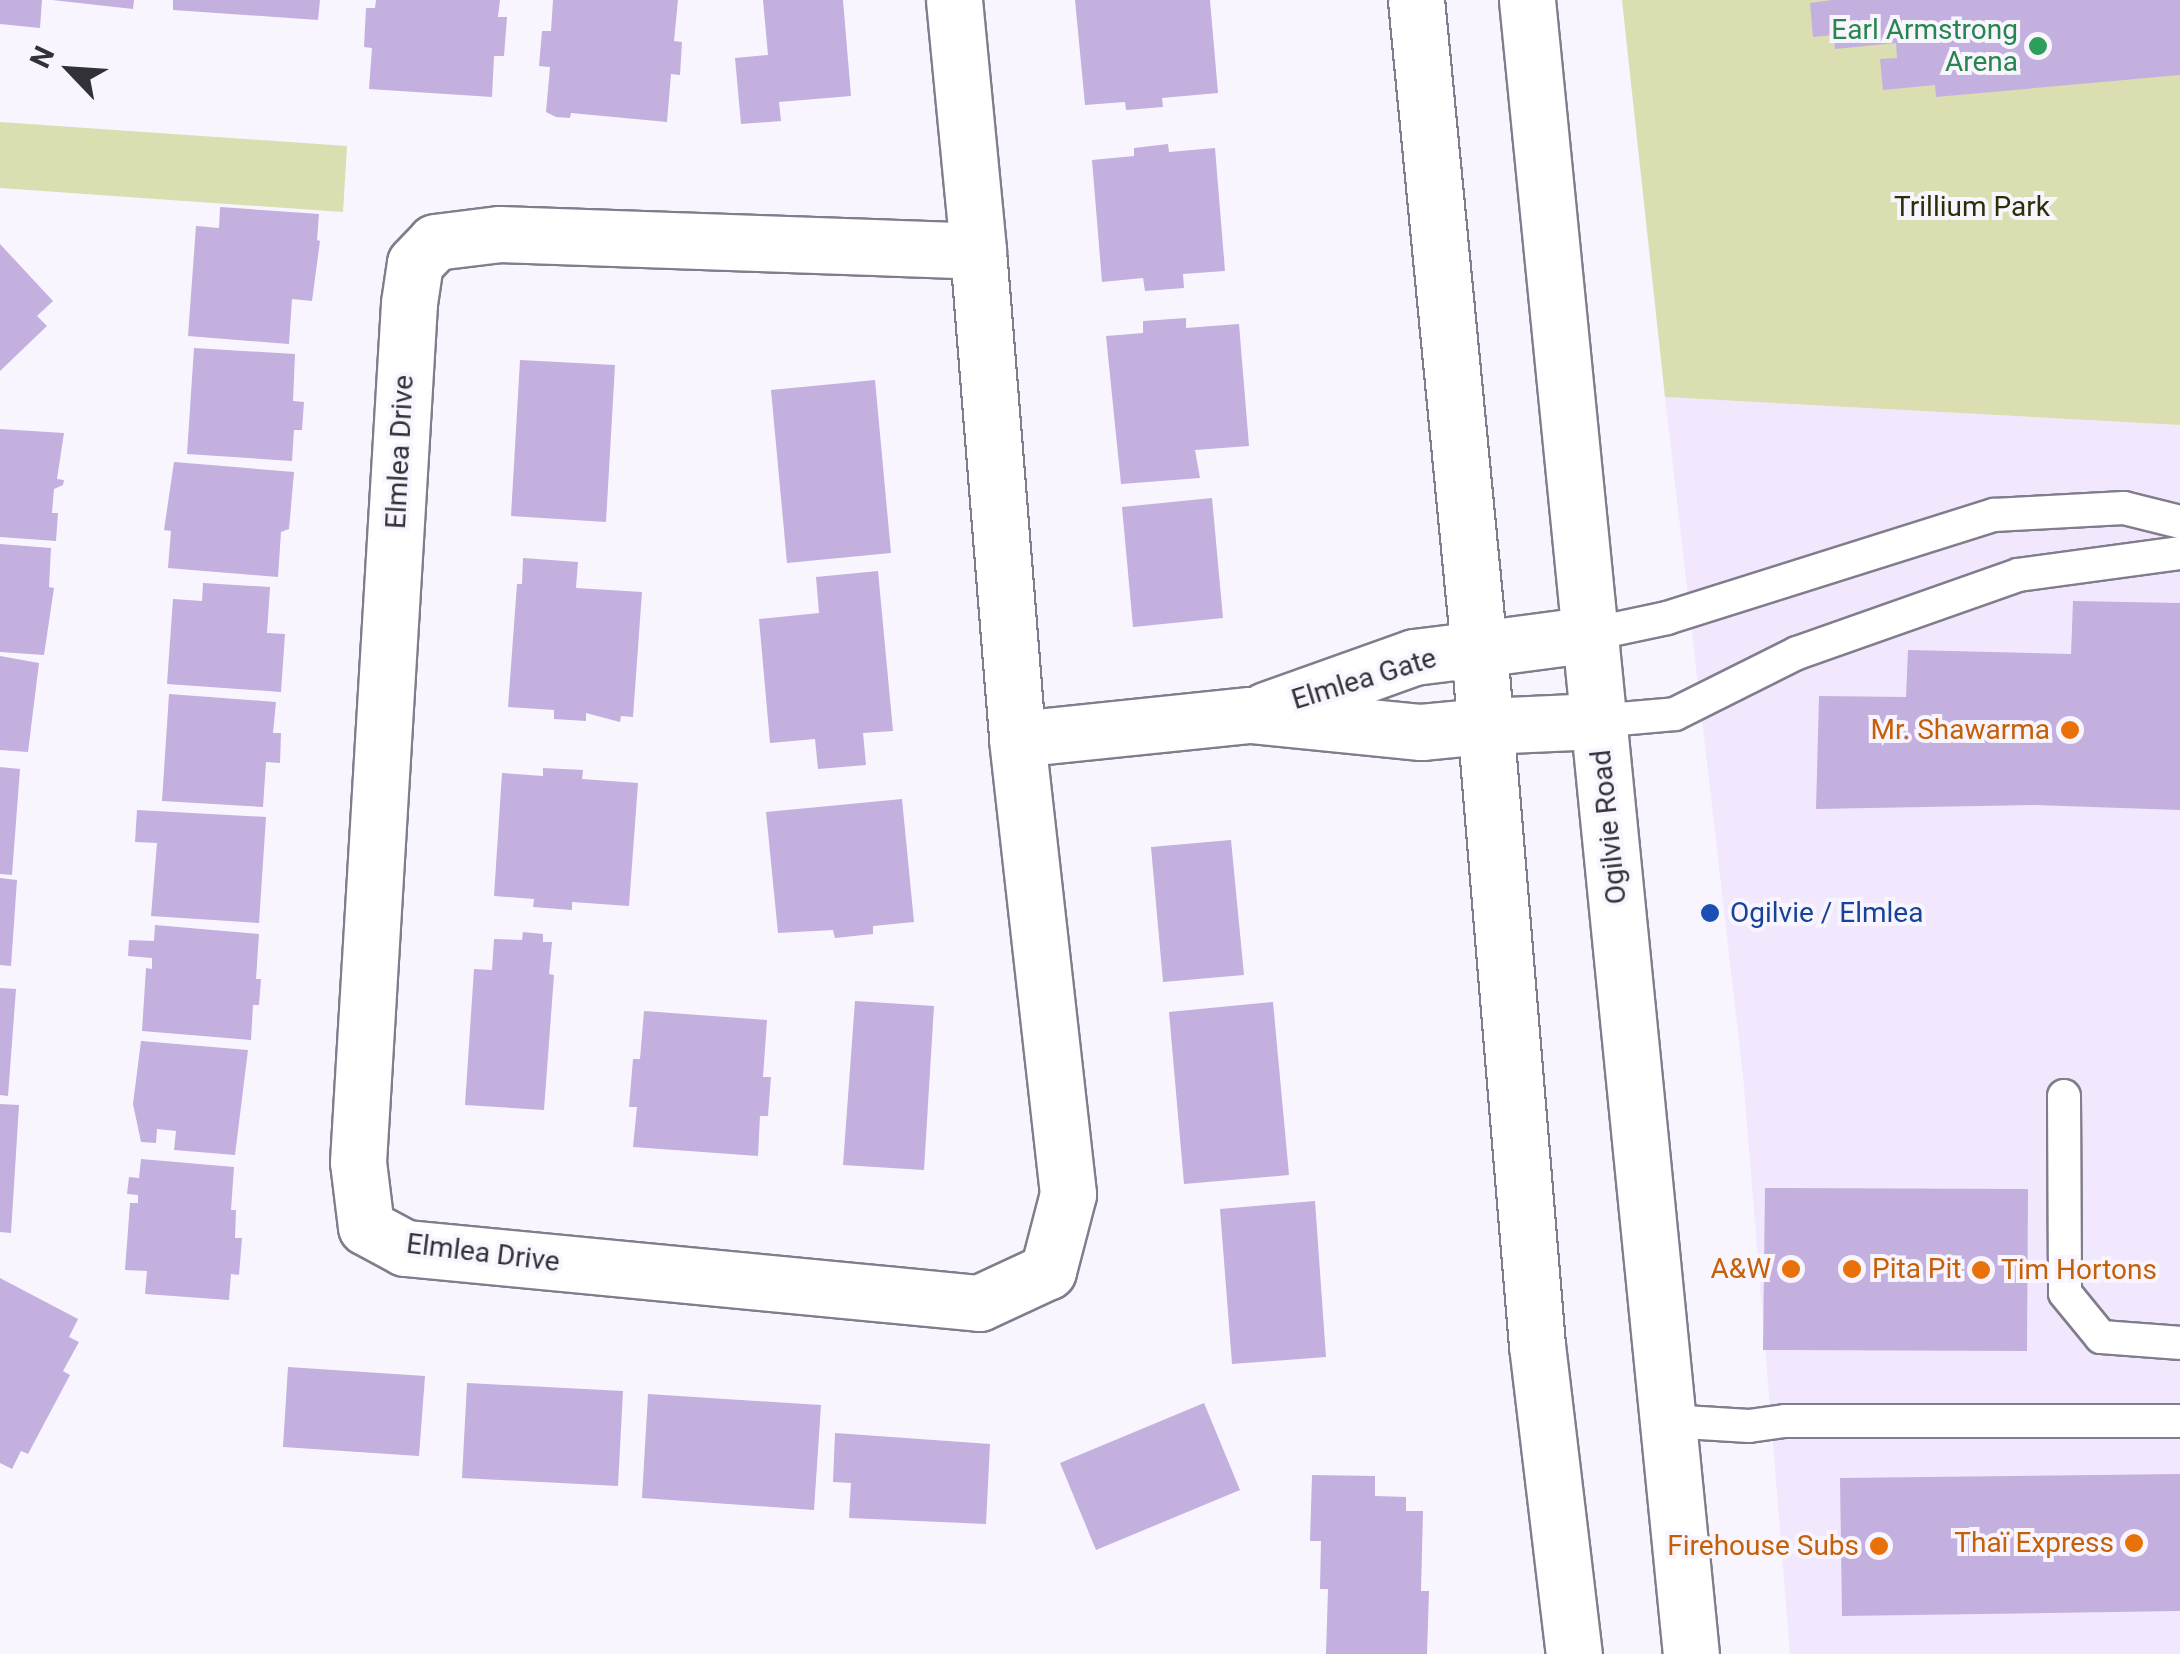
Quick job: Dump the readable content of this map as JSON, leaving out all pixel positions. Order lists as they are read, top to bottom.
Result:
{
  "streets": {
    "street": ["Elmlea Drive", "Elmlea Gate", "Ogilvie Road"]
  },
  "crossings": [
    ["Elmlea Drive", "Elmlea Gate"],
    ["Elmlea Gate", "Ogilvie Road"]
  ],
  "parks": ["Trillium Park"],
  "places": [
    "Earl Armstrong Arena",
    "Mr. Shawarma",
    "Ogilvie / Elmlea",
    "A&W",
    "Pita Pit",
    "Tim Hortons",
    "Thaï Express",
    "Firehouse Subs"
  ],
  "north": "top left"
}
